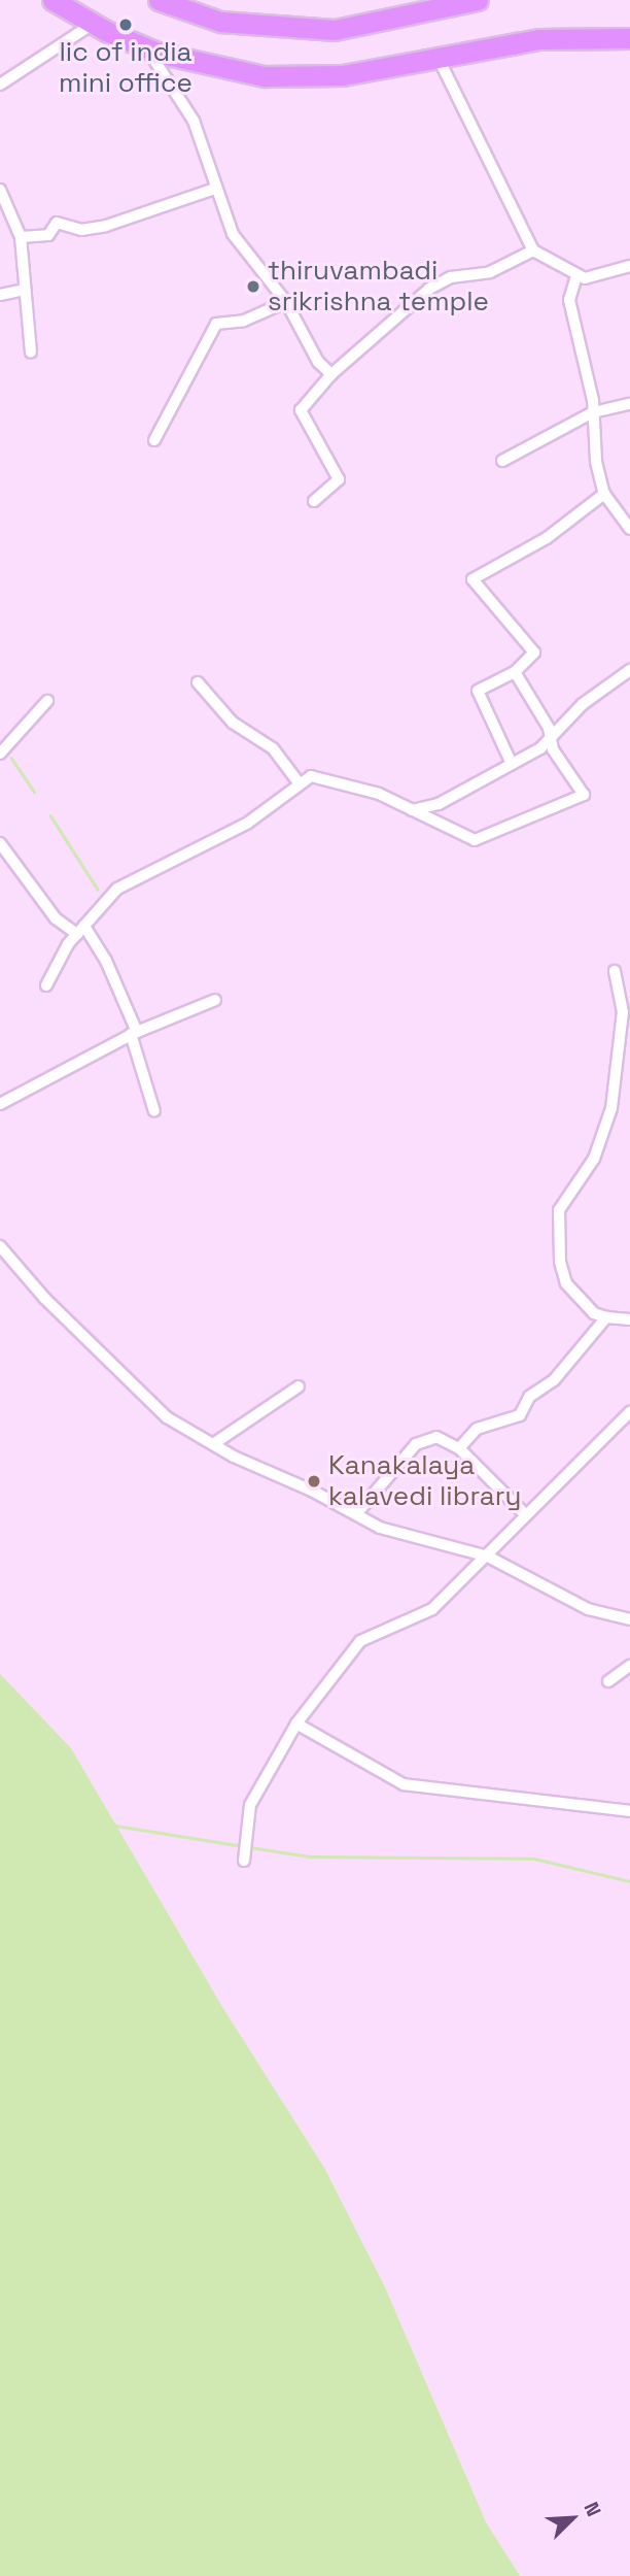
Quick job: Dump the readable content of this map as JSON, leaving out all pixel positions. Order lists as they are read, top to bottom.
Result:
{
  "places": ["lic of india mini office", "thiruvambadi srikrishna temple", "Kanakalaya kalavedi library"],
  "north": "top right"
}
